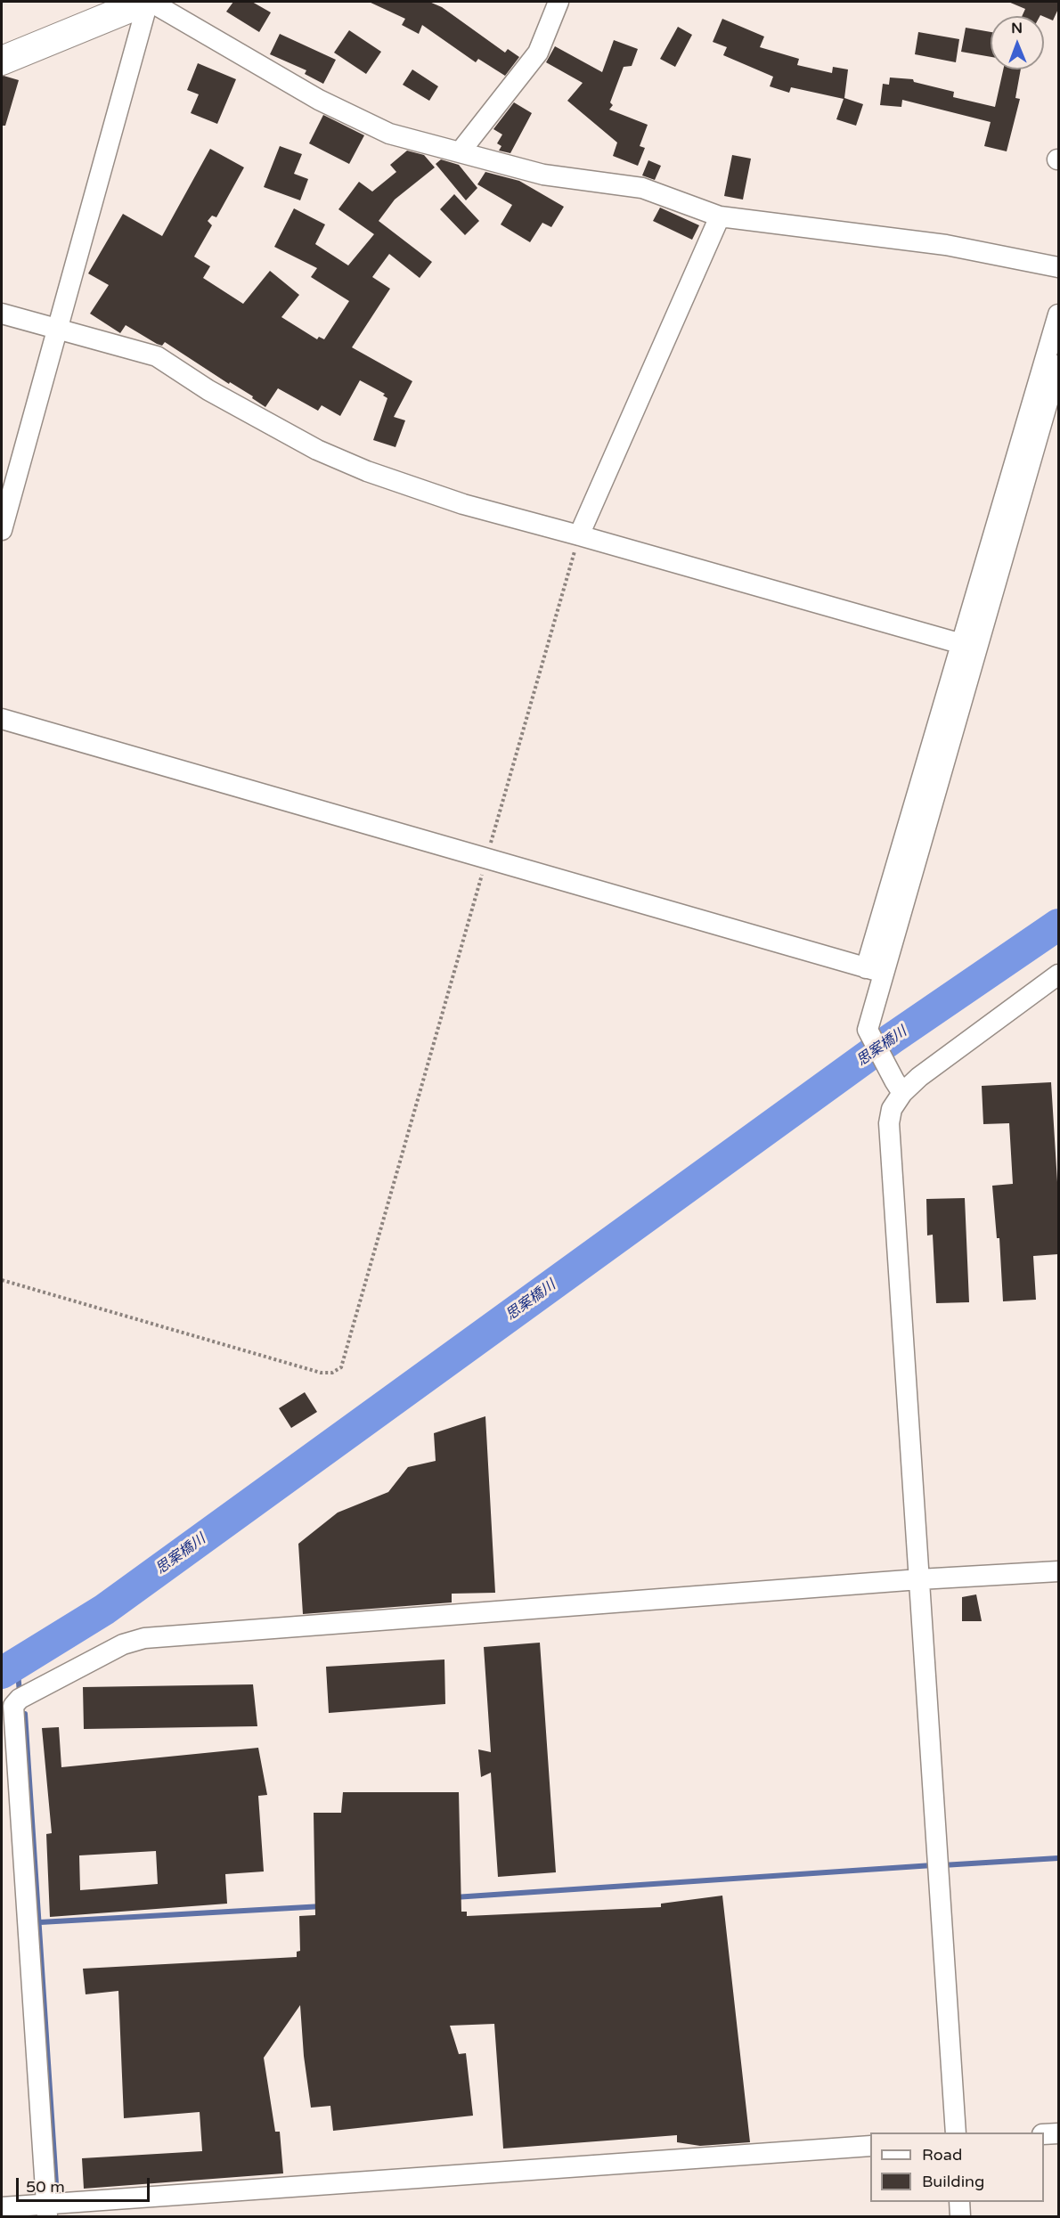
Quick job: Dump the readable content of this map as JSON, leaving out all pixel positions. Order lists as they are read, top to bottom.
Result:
{
  "water": ["思案橋川"],
  "legend": ["Road", "Building"],
  "scale_bar": "50 m",
  "north": "top"
}
